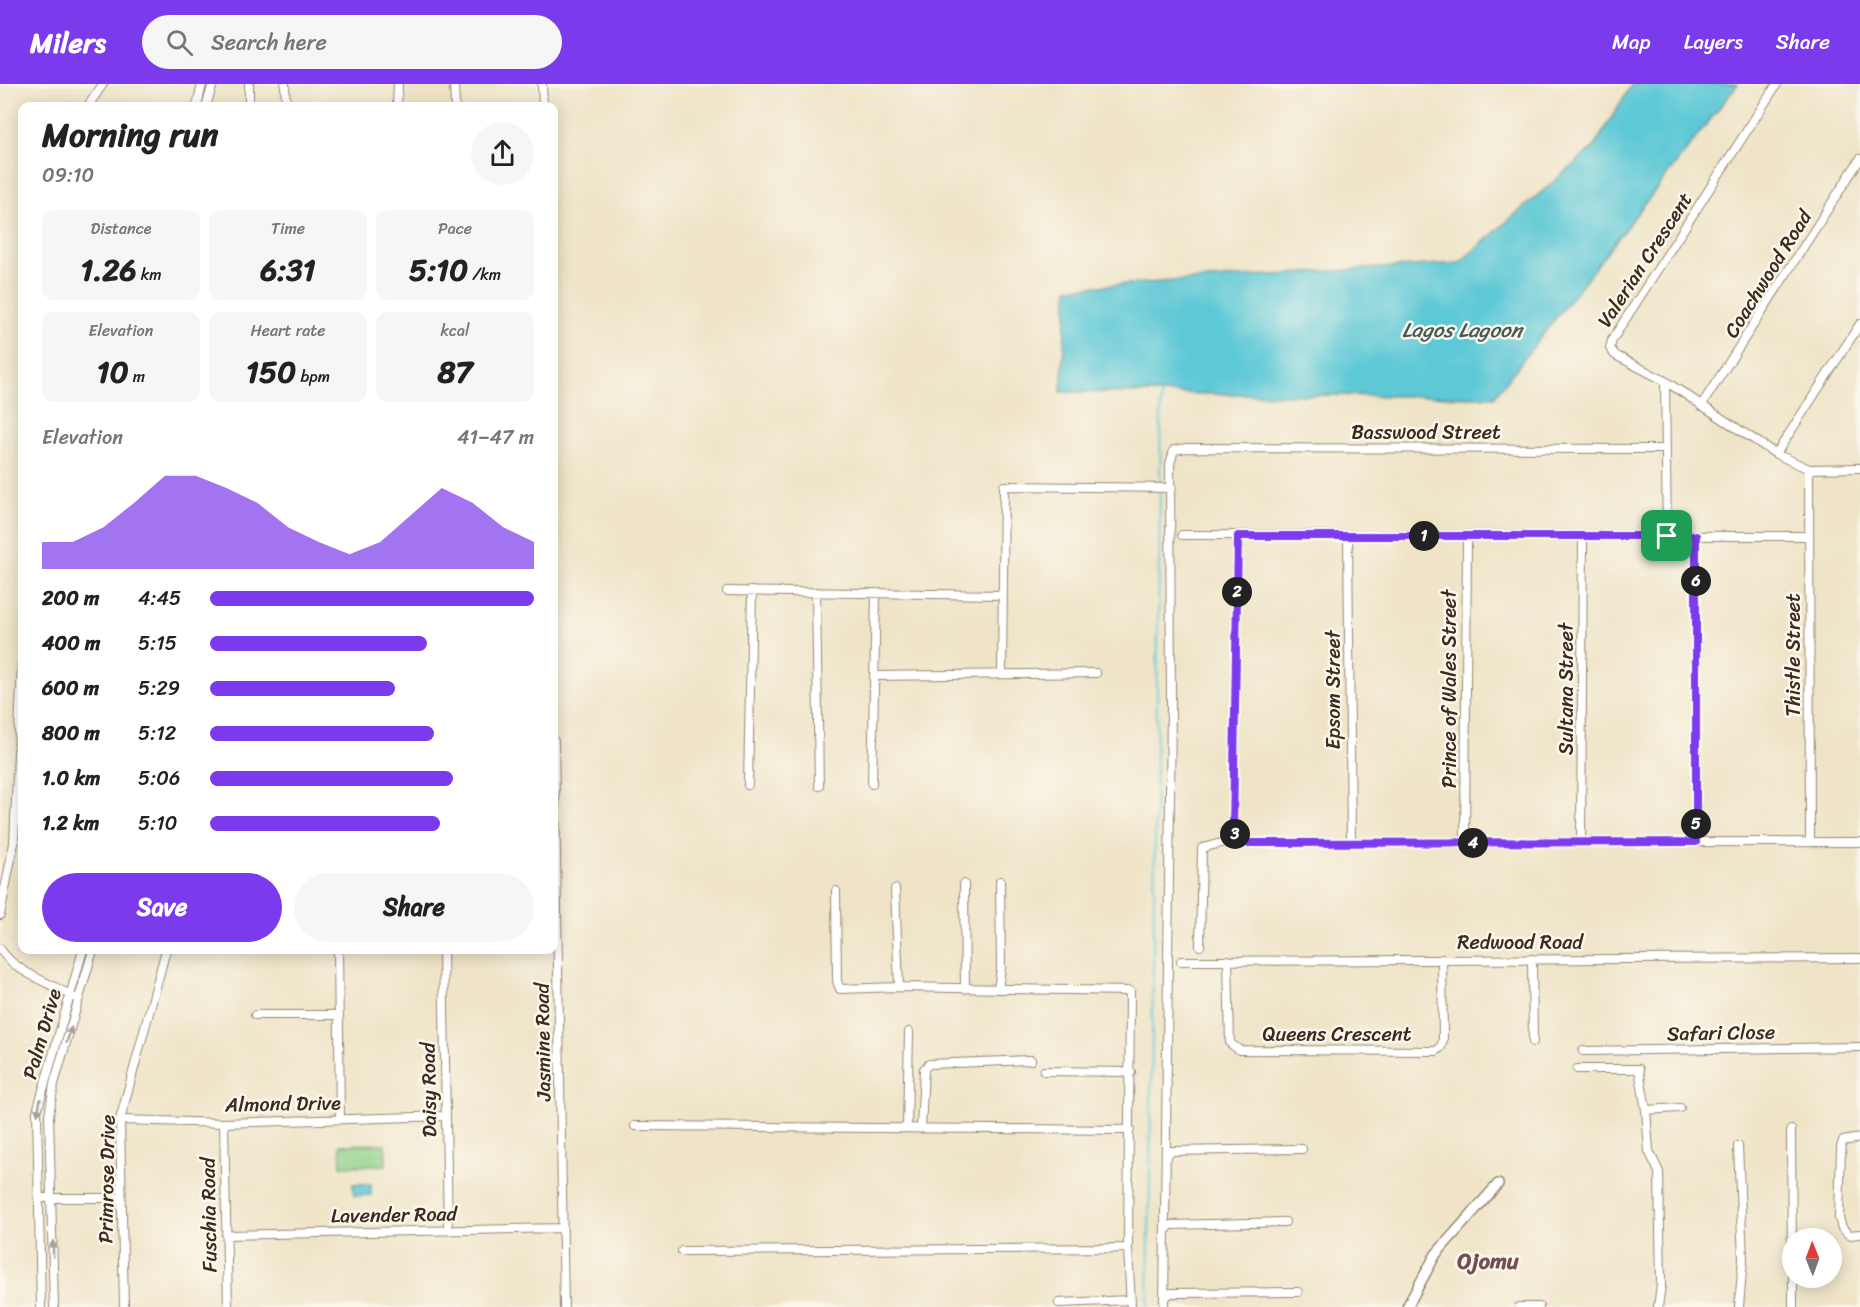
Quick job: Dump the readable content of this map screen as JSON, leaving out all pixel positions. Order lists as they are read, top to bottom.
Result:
{
  "streets": {
    "street": [
      "Valerian Crescent",
      "Coachwood Road",
      "Basswood Street",
      "Thistle Street",
      "Prince of Wales Street",
      "Sultana Street",
      "Epsom Street",
      "Redwood Road",
      "Safari Close",
      "Palm Drive",
      "Queens Crescent",
      "Jasmine Road",
      "Daisy Road",
      "Almond Drive",
      "Primrose Drive",
      "Fuschia Road",
      "Lavender Road"
    ]
  },
  "crossings": [
    ["Valerian Crescent", "Coachwood Road"],
    ["Valerian Crescent", "Thistle Street"],
    ["Redwood Road", "Queens Crescent"],
    ["Jasmine Road", "Lavender Road"],
    ["Daisy Road", "Almond Drive"],
    ["Daisy Road", "Lavender Road"],
    ["Almond Drive", "Primrose Drive"],
    ["Almond Drive", "Fuschia Road"],
    ["Fuschia Road", "Lavender Road"]
  ],
  "districts": ["Ojomu"],
  "water": ["Lagos Lagoon"],
  "north": "top",
  "page": {
    "header": "Milers",
    "search": "Search here",
    "nav": ["Map", "Layers", "Share"],
    "heading": ["Morning run", "09:10"],
    "stats": [
      ["Distance", "1.26 km"],
      ["Time", "6:31"],
      ["Pace", "5:10 /km"],
      ["Elevation", "10 m"],
      ["Heart rate", "150 bpm"],
      ["kcal", "87"]
    ],
    "chart": ["Elevation", "41–47 m"],
    "pins": [
      "1",
      "6",
      "2",
      "5",
      "3",
      "4"
    ],
    "list": [
      {
        "name": "200 m",
        "note": "4:45"
      },
      {
        "name": "400 m",
        "note": "5:15"
      },
      {
        "name": "600 m",
        "note": "5:29"
      },
      {
        "name": "800 m",
        "note": "5:12"
      },
      {
        "name": "1.0 km",
        "note": "5:06"
      },
      {
        "name": "1.2 km",
        "note": "5:10"
      }
    ],
    "buttons": ["Save", "Share"]
  }
}
